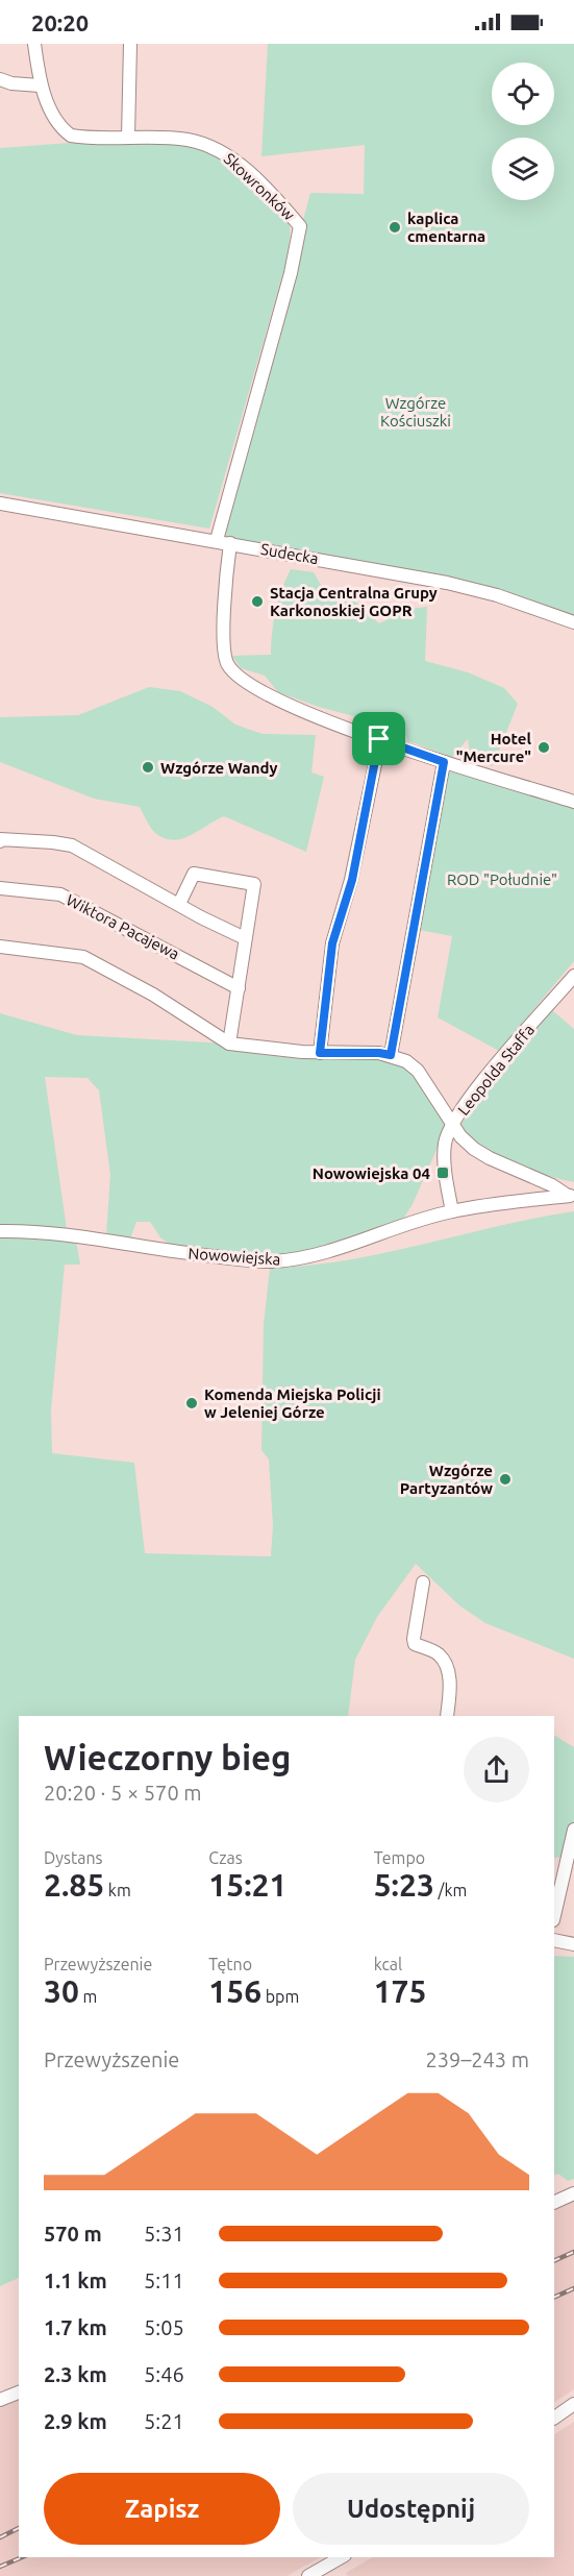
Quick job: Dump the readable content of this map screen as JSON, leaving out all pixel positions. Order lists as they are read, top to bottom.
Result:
{
  "streets": {
    "street": [
      "Skowronków",
      "Sudecka",
      "Wiktora Pacajewa",
      "Leopolda Staffa",
      "Nowowiejska"
    ]
  },
  "crossings": [
    ["Skowronków", "Sudecka"],
    ["Leopolda Staffa", "Nowowiejska"]
  ],
  "parks": ["Wzgórze Kościuszki", "ROD \"Południe\""],
  "places": {
    "other": [
      "kaplica cmentarna",
      "Stacja Centralna Grupy Karkonoskiej GOPR",
      "Hotel \"Mercure\"",
      "Wzgórze Wandy",
      "Komenda Miejska Policji w Jeleniej Górze",
      "Wzgórze Partyzantów"
    ],
    "transit": ["Nowowiejska 04"]
  },
  "page": {
    "status": "20:20",
    "heading": ["Wieczorny bieg", "20:20 · 5 × 570 m"],
    "stats": [
      ["Dystans", "2.85 km"],
      ["Czas", "15:21"],
      ["Tempo", "5:23 /km"],
      ["Przewyższenie", "30 m"],
      ["Tętno", "156 bpm"],
      ["kcal", "175"]
    ],
    "chart": ["Przewyższenie", "239–243 m"],
    "list": [
      {
        "name": "570 m",
        "note": "5:31"
      },
      {
        "name": "1.1 km",
        "note": "5:11"
      },
      {
        "name": "1.7 km",
        "note": "5:05"
      },
      {
        "name": "2.3 km",
        "note": "5:46"
      },
      {
        "name": "2.9 km",
        "note": "5:21"
      }
    ],
    "buttons": ["Zapisz", "Udostępnij"]
  }
}
